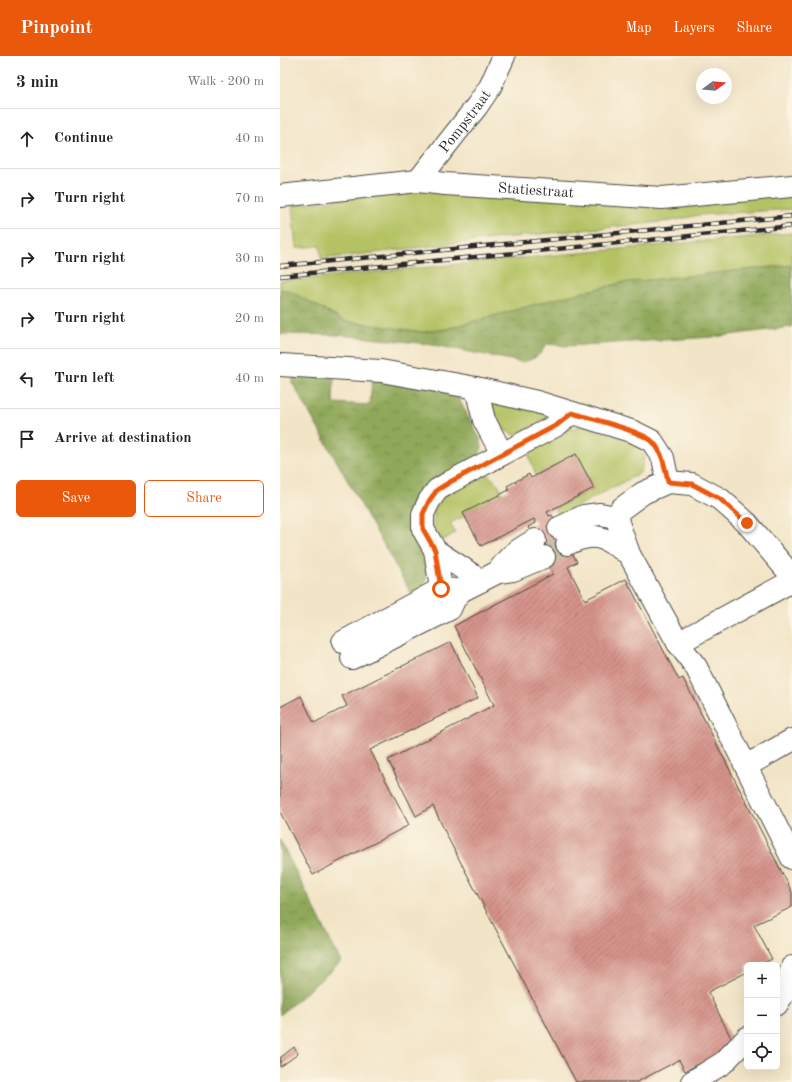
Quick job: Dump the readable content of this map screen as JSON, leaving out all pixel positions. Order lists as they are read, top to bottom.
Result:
{
  "streets": {
    "street": ["Pompstraat", "Statiestraat"]
  },
  "crossings": [
    ["Pompstraat", "Statiestraat"]
  ],
  "north": "right",
  "page": {
    "header": "Pinpoint",
    "nav": ["Map", "Layers", "Share"],
    "heading": ["3 min", "Walk · 200 m"],
    "list": [
      ["Continue", "40 m"],
      ["Turn right", "70 m"],
      ["Turn right", "30 m"],
      ["Turn right", "20 m"],
      ["Turn left", "40 m"],
      "Arrive at destination"
    ],
    "buttons": ["Save", "Share"],
    "map_buttons": ["+", "−"]
  }
}
